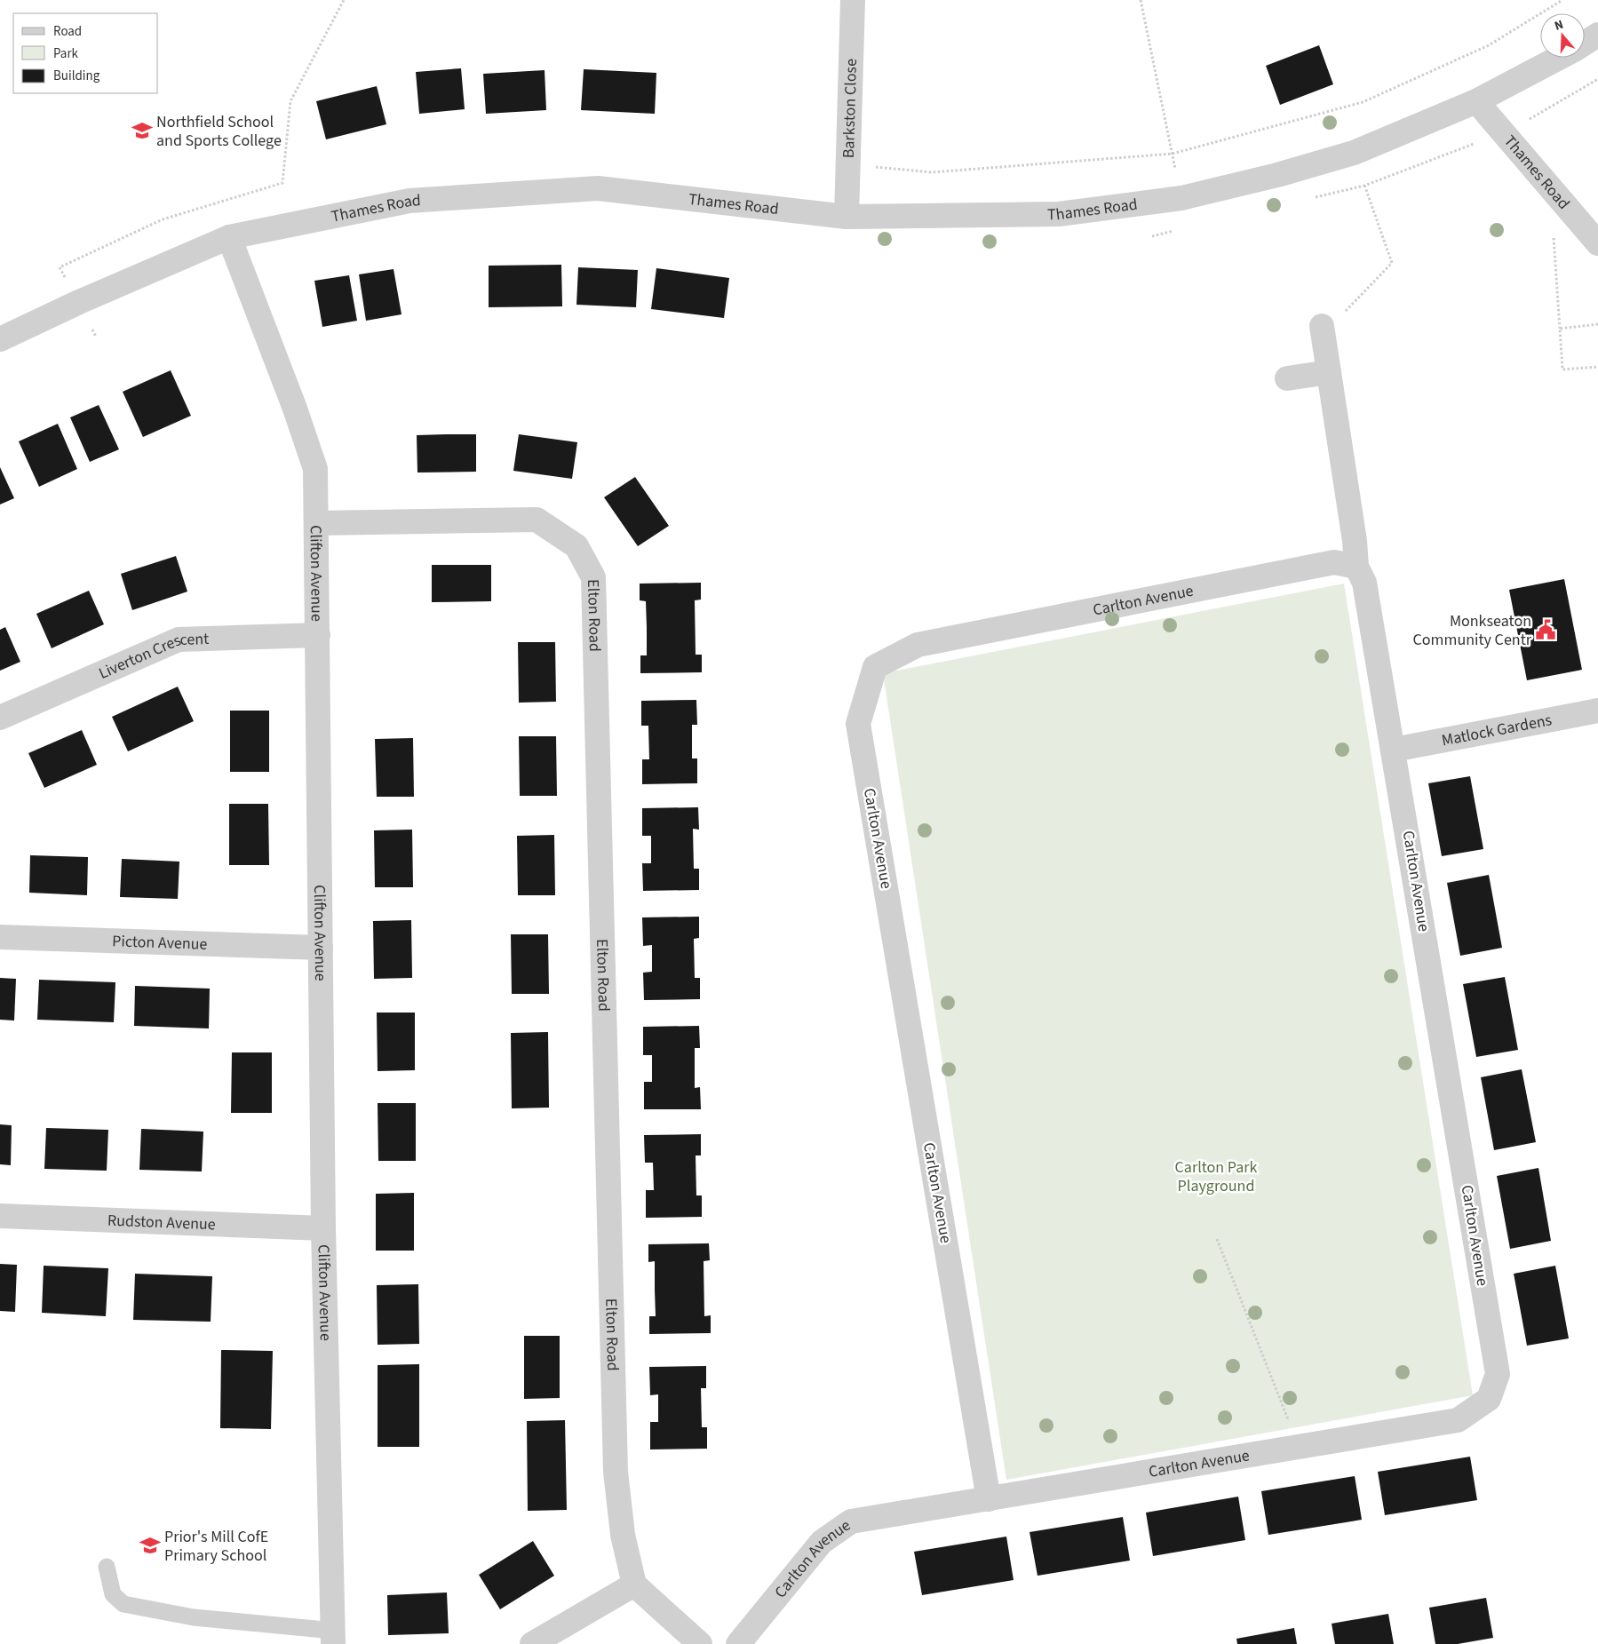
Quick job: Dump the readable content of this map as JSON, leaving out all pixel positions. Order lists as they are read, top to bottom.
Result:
{
  "streets": {
    "street": [
      "Barkston Close",
      "Thames Road",
      "Clifton Avenue",
      "Carlton Avenue",
      "Elton Road",
      "Liverton Crescent",
      "Matlock Gardens",
      "Picton Avenue",
      "Rudston Avenue"
    ]
  },
  "crossings": [
    ["Barkston Close", "Thames Road"],
    ["Thames Road", "Clifton Avenue"],
    ["Clifton Avenue", "Elton Road"],
    ["Clifton Avenue", "Liverton Crescent"],
    ["Clifton Avenue", "Picton Avenue"],
    ["Clifton Avenue", "Rudston Avenue"],
    ["Carlton Avenue", "Matlock Gardens"]
  ],
  "parks": ["Carlton Park Playground"],
  "places": {
    "school or university": ["Northfield School and Sports College", "Prior's Mill CofE Primary School"],
    "public building": ["Monkseaton Community Centr"]
  },
  "legend": ["Road", "Park", "Building"],
  "north": "top"
}
